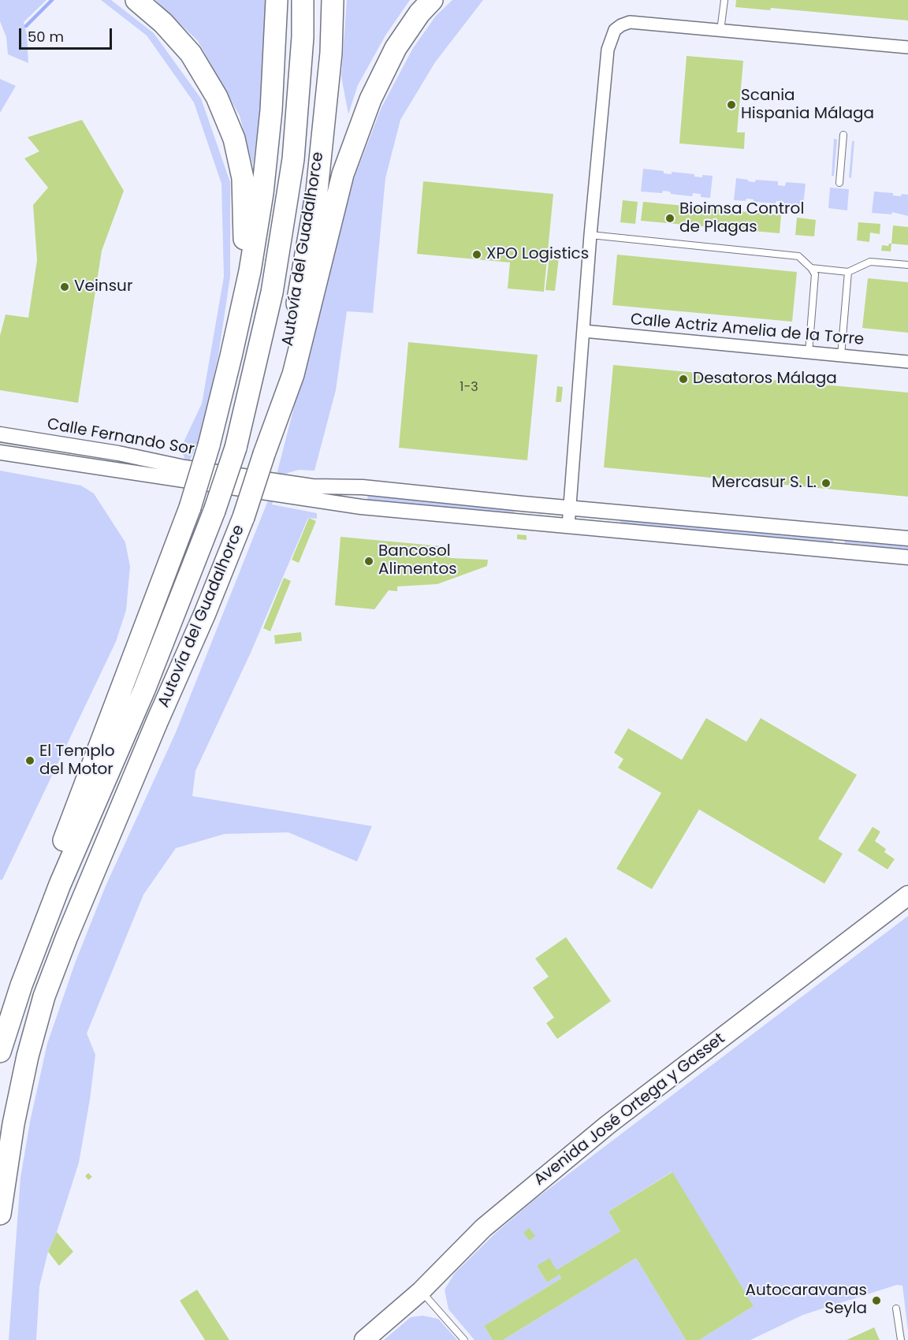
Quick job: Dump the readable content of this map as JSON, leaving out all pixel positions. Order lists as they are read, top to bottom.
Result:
{
  "streets": {
    "highway": ["Autovía del Guadalhorce"],
    "main road": ["Avenida José Ortega y Gasset"],
    "street": ["Calle Actriz Amelia de la Torre", "Calle Fernando Sor"]
  },
  "places": [
    "Scania Hispania Málaga",
    "Bioimsa Control de Plagas",
    "XPO Logistics",
    "Veinsur",
    "Desatoros Málaga",
    "Mercasur S. L.",
    "Bancosol Alimentos",
    "El Templo del Motor",
    "Autocaravanas Seyla"
  ],
  "house_numbers": ["1-3"],
  "scale_bar": "50 m"
}
